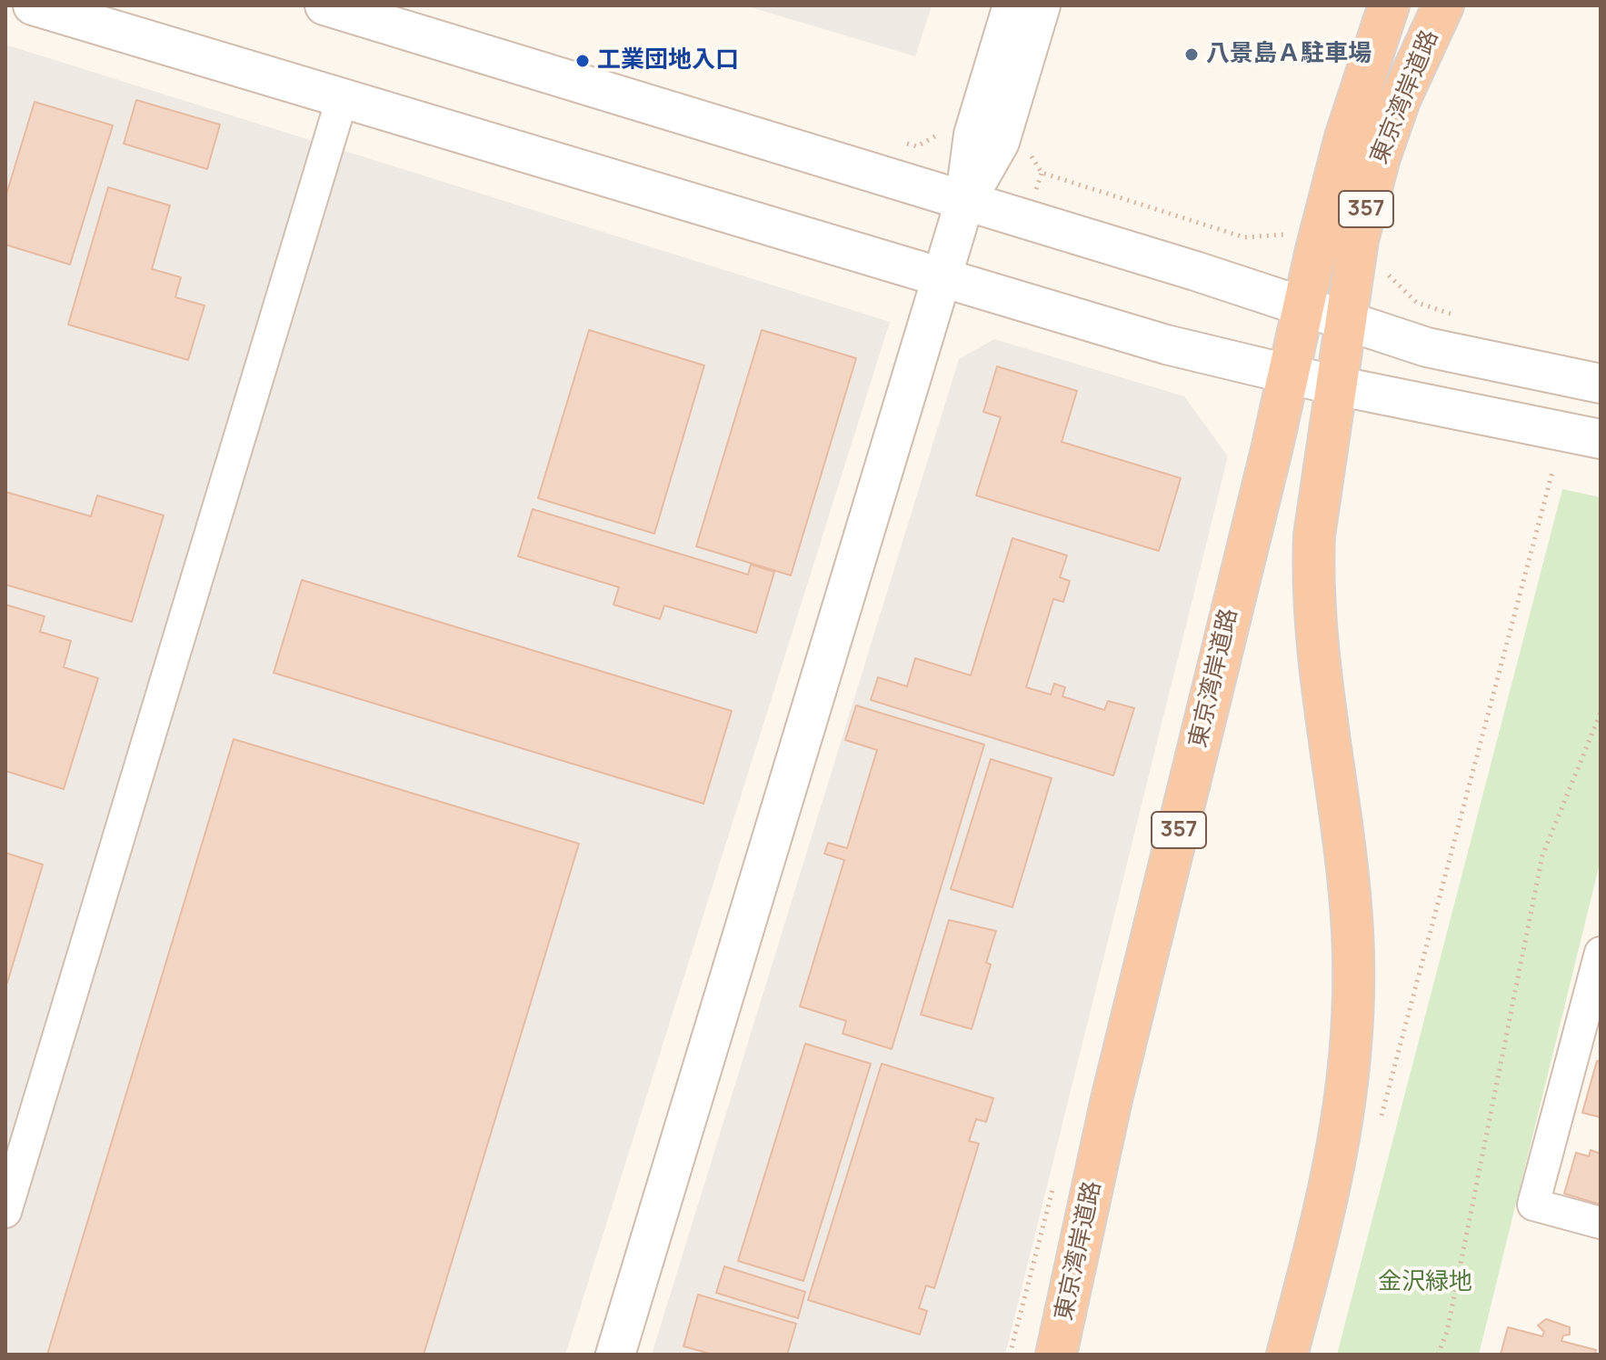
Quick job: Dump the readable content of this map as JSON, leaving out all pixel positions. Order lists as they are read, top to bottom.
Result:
{
  "streets": {
    "highway": ["東京湾岸道路", "357"]
  },
  "parks": ["金沢緑地"],
  "places": ["八景島Ａ駐車場", "工業団地入口"]
}
